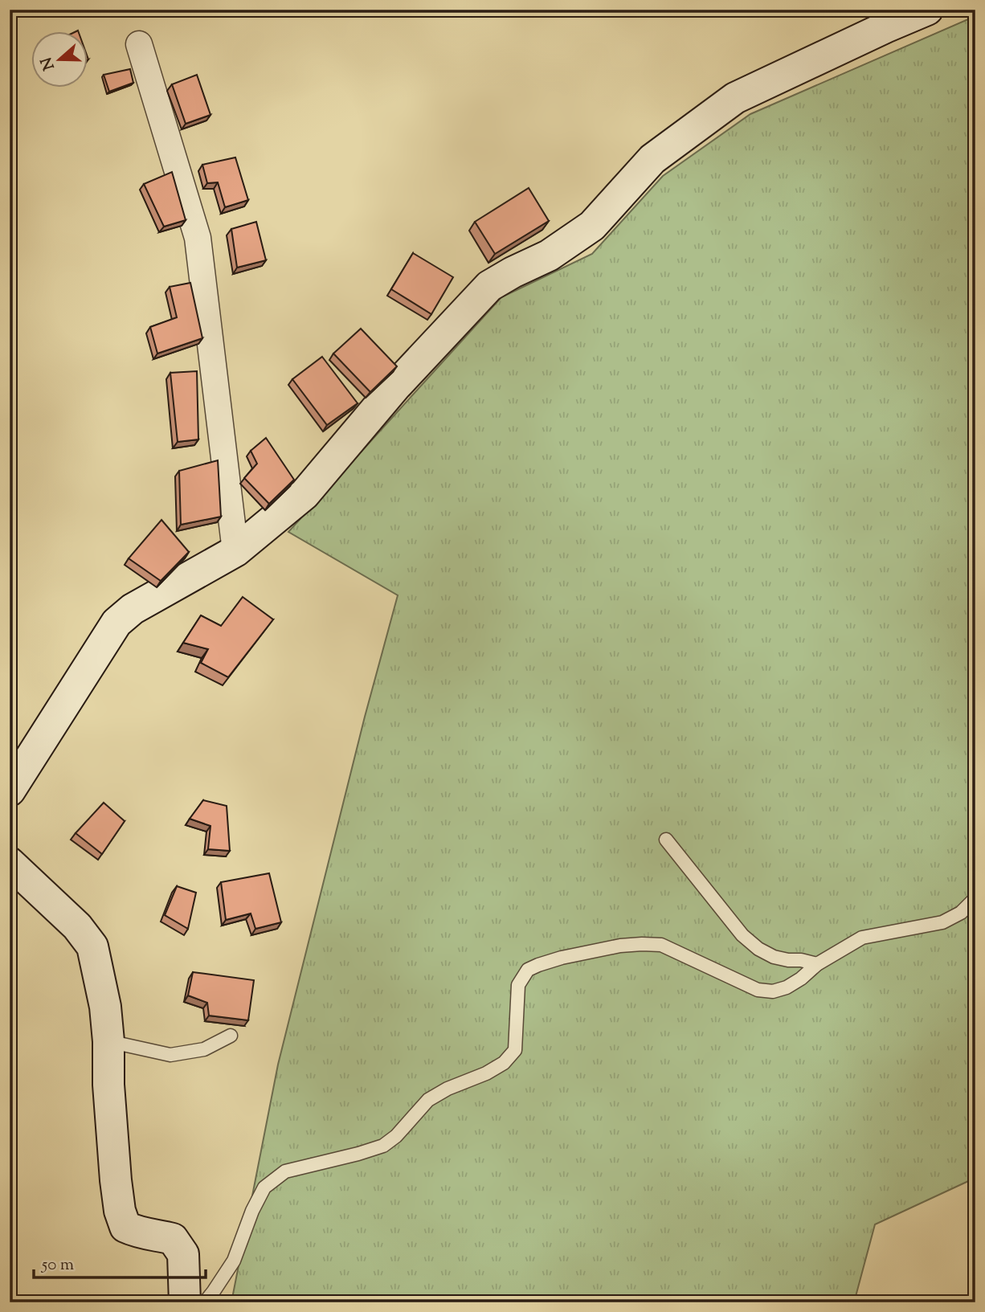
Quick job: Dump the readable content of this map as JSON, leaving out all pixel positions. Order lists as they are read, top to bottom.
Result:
{
  "scale_bar": "50 m",
  "north": "left"
}
